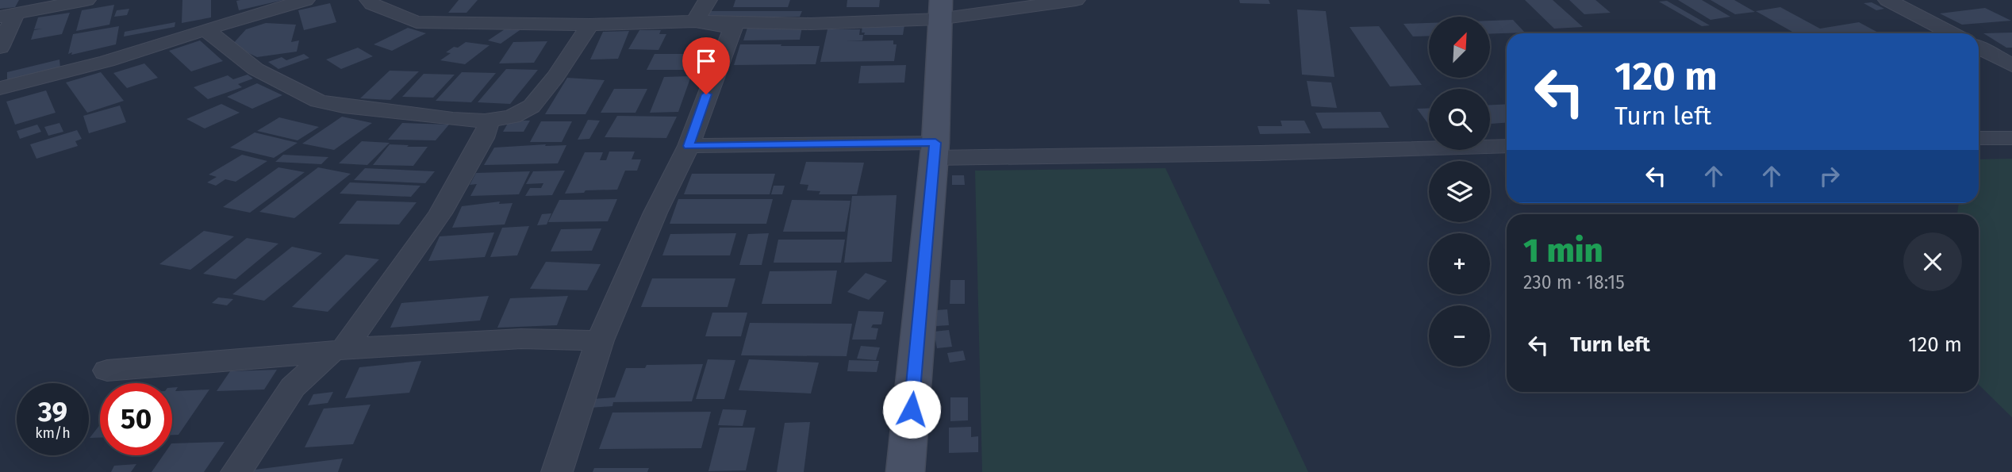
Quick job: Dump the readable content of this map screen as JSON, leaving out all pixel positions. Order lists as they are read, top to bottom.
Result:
{
  "north": "top right",
  "page": {
    "map_buttons": ["+", "−"],
    "turn": ["120 m", "Turn left"],
    "heading": ["1 min", "230 m · 18:15"],
    "list": [
      {
        "name": "Turn left",
        "value": "120 m"
      }
    ],
    "speed": "39 km/h",
    "limit": "50"
  }
}
